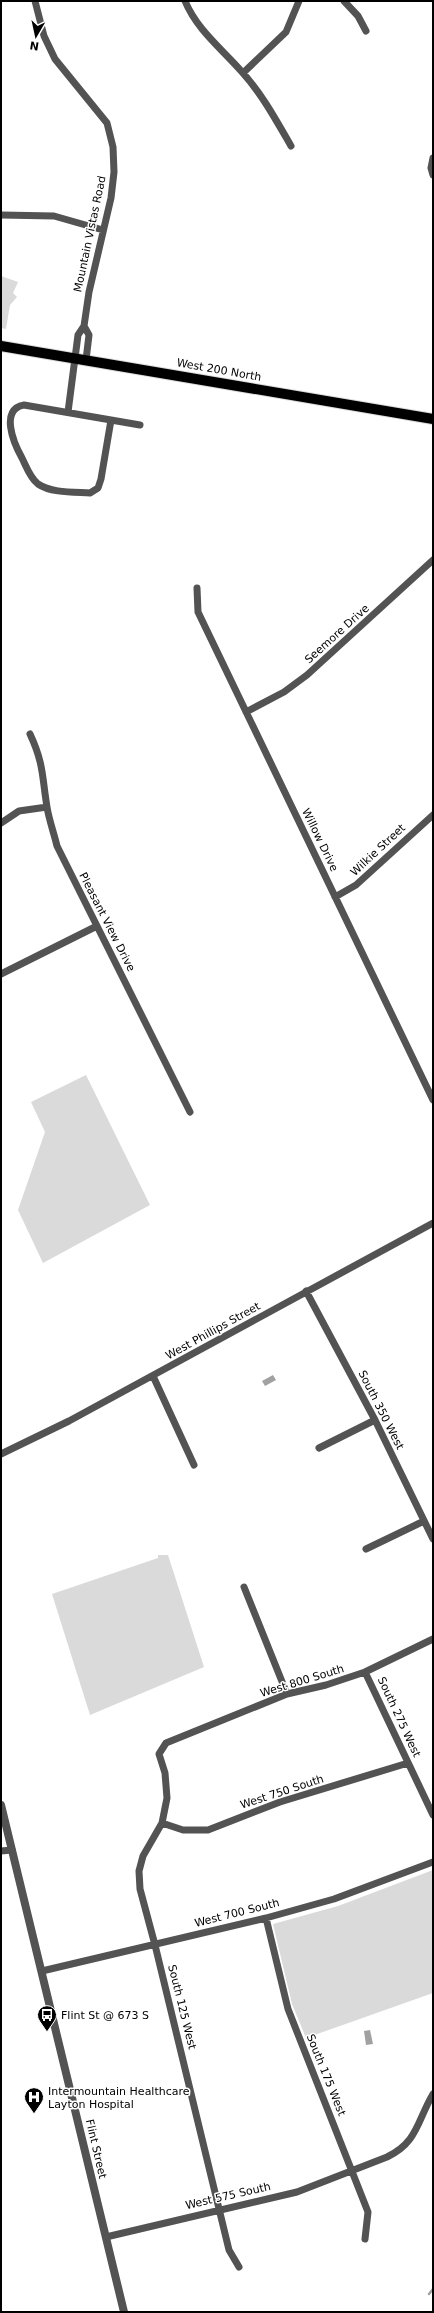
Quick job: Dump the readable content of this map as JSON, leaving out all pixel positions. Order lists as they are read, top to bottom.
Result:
{
  "streets": {
    "main road": ["West 200 North"],
    "street": [
      "Mountain Vistas Road",
      "Seemore Drive",
      "Willow Drive",
      "Wilkie Street",
      "Pleasant View Drive",
      "West Phillips Street",
      "South 350 West",
      "West 800 South",
      "South 275 West",
      "West 750 South",
      "West 700 South",
      "South 125 West",
      "South 175 West",
      "Flint Street",
      "West 575 South"
    ]
  },
  "crossings": [
    ["Mountain Vistas Road", "West 200 North"],
    ["Seemore Drive", "Willow Drive"],
    ["Willow Drive", "Wilkie Street"],
    ["West Phillips Street", "South 350 West"],
    ["West 800 South", "South 275 West"],
    ["West 800 South", "South 125 West"],
    ["South 275 West", "West 750 South"],
    ["West 750 South", "South 125 West"],
    ["West 700 South", "South 125 West"],
    ["West 700 South", "South 175 West"],
    ["West 700 South", "Flint Street"],
    ["South 125 West", "West 575 South"],
    ["South 175 West", "West 575 South"],
    ["Flint Street", "West 575 South"]
  ],
  "places": {
    "bus stop": ["Flint St @ 673 S"],
    "hospital": ["Intermountain Healthcare Layton Hospital"]
  },
  "north": "bottom"
}
